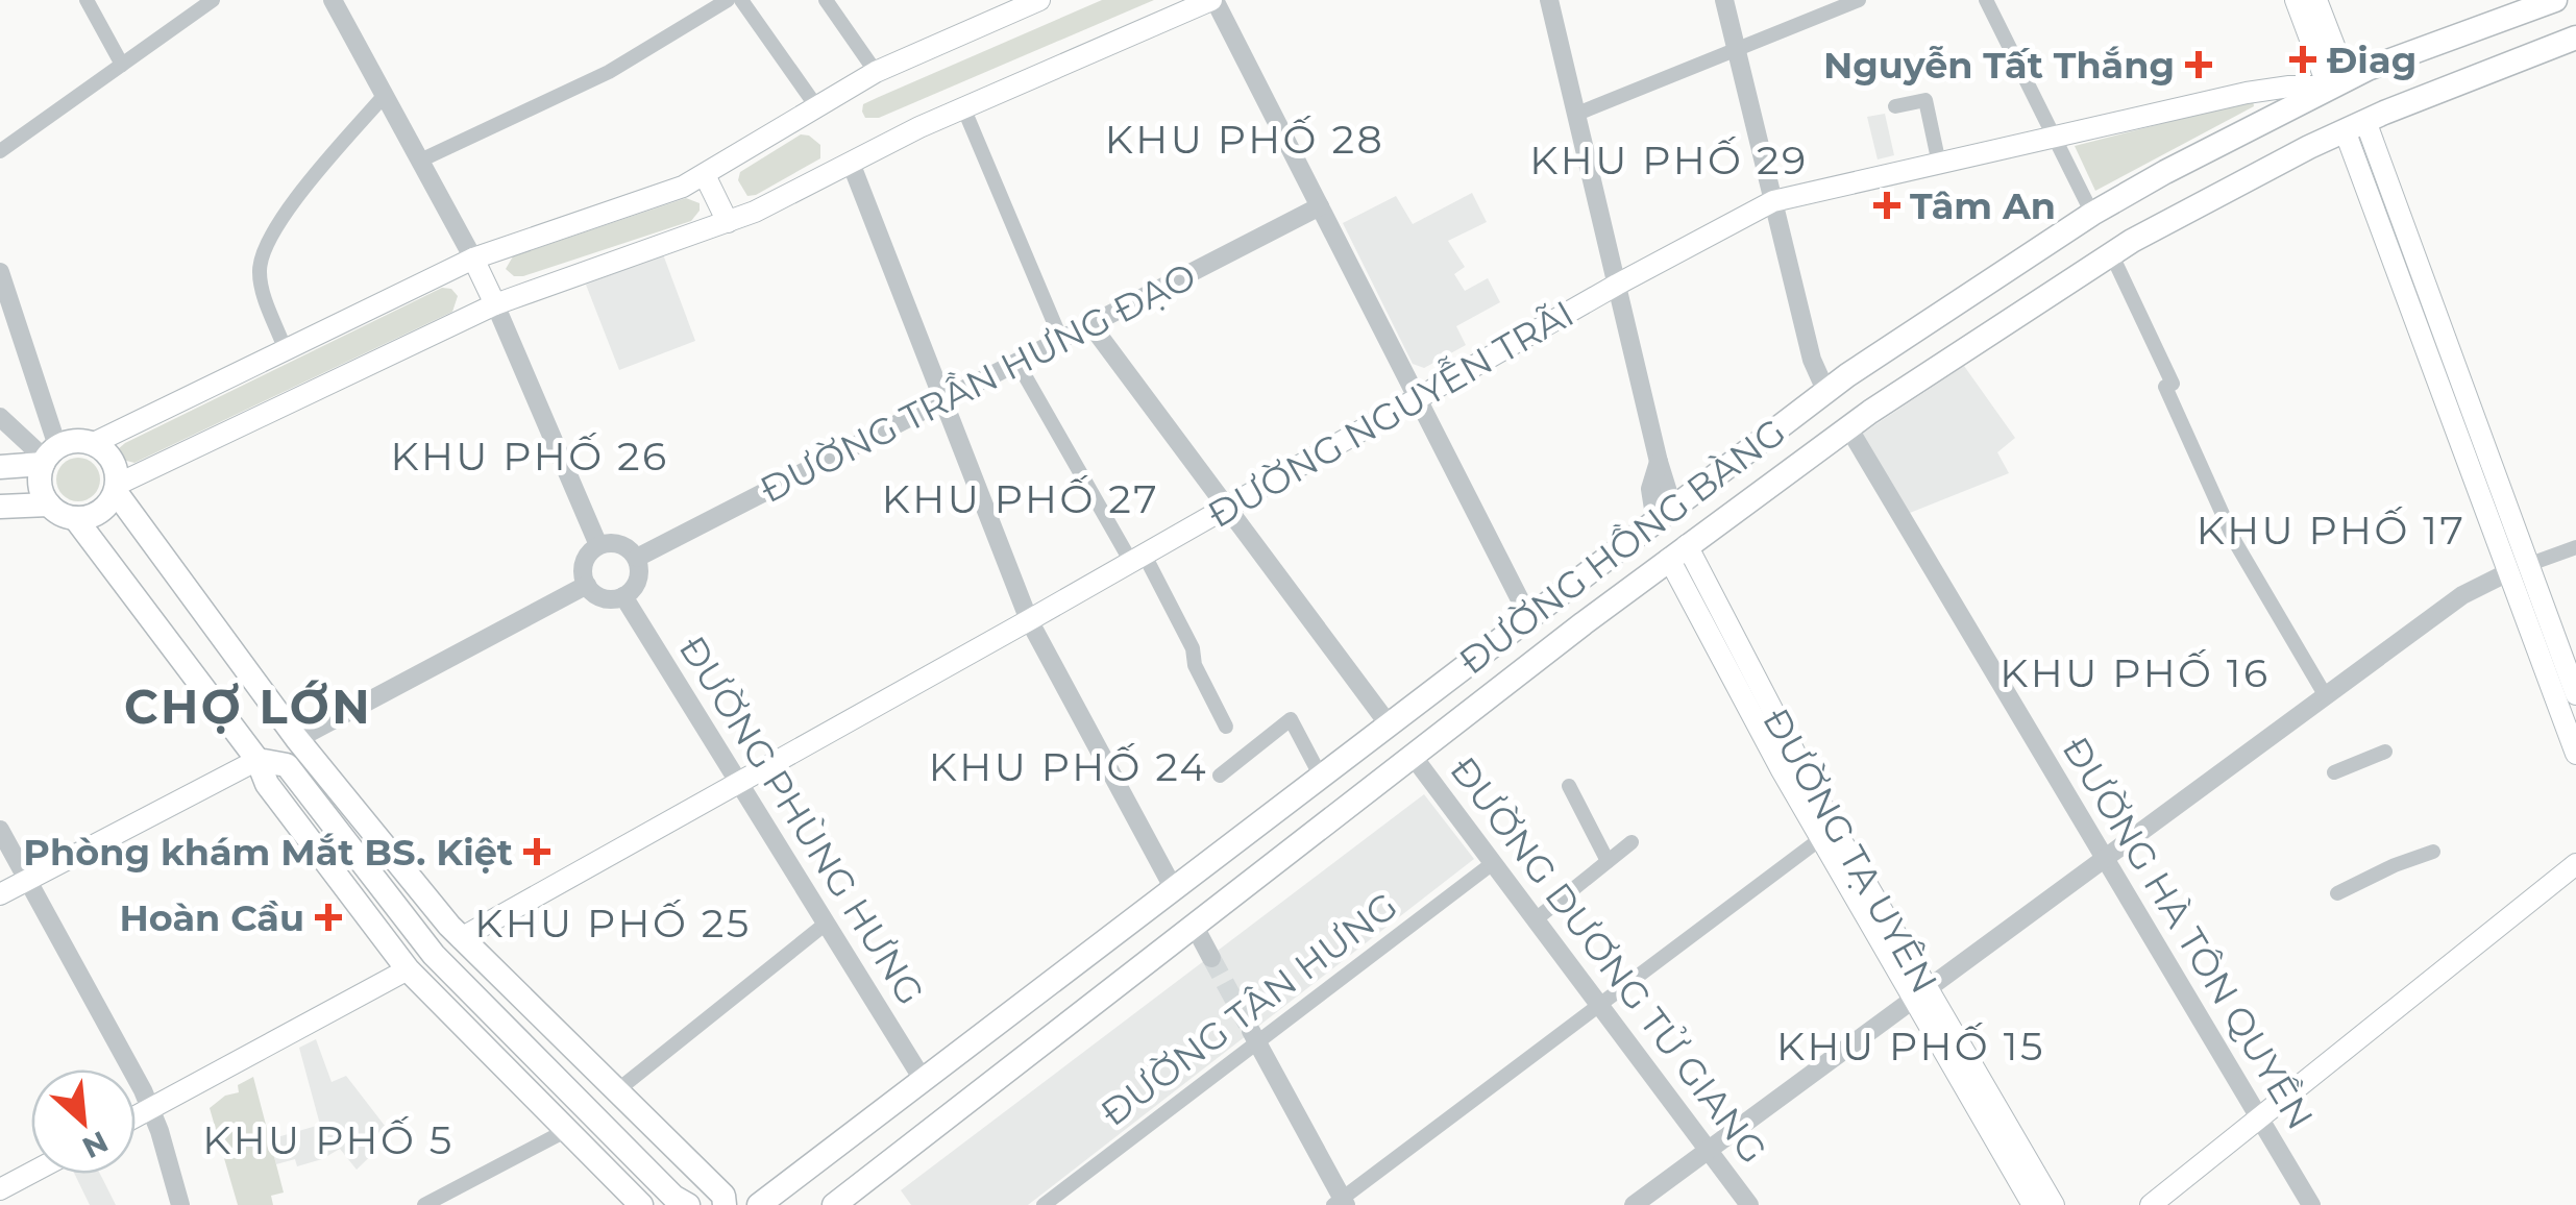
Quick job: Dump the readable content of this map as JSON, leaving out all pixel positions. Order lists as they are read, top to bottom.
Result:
{
  "streets": {
    "main road": ["ĐƯỜNG NGUYỄN TRÃI", "ĐƯỜNG HỒNG BÀNG", "ĐƯỜNG TẠ UYÊN"],
    "street": [
      "ĐƯỜNG TRẦN HƯNG ĐẠO",
      "ĐƯỜNG PHÙNG HƯNG",
      "ĐƯỜNG HÀ TÔN QUYỀN",
      "ĐƯỜNG DƯƠNG TỬ GIANG",
      "ĐƯỜNG TÂN HƯNG"
    ]
  },
  "crossings": [
    ["ĐƯỜNG TRẦN HƯNG ĐẠO", "ĐƯỜNG PHÙNG HƯNG"],
    ["ĐƯỜNG NGUYỄN TRÃI", "ĐƯỜNG HỒNG BÀNG"],
    ["ĐƯỜNG NGUYỄN TRÃI", "ĐƯỜNG PHÙNG HƯNG"],
    ["ĐƯỜNG HỒNG BÀNG", "ĐƯỜNG PHÙNG HƯNG"],
    ["ĐƯỜNG HỒNG BÀNG", "ĐƯỜNG TẠ UYÊN"],
    ["ĐƯỜNG HỒNG BÀNG", "ĐƯỜNG HÀ TÔN QUYỀN"],
    ["ĐƯỜNG HỒNG BÀNG", "ĐƯỜNG DƯƠNG TỬ GIANG"],
    ["ĐƯỜNG DƯƠNG TỬ GIANG", "ĐƯỜNG TÂN HƯNG"]
  ],
  "districts": [
    "KHU PHỐ 28",
    "KHU PHỐ 29",
    "KHU PHỐ 26",
    "KHU PHỐ 27",
    "KHU PHỐ 17",
    "KHU PHỐ 16",
    "CHỢ LỚN",
    "KHU PHỐ 24",
    "KHU PHỐ 25",
    "KHU PHỐ 15",
    "KHU PHỐ 5"
  ],
  "places": {
    "health": [
      "Điag",
      "Nguyễn Tất Thắng",
      "Tâm An",
      "Phòng khám Mắt BS. Kiệt",
      "Hoàn Cầu"
    ]
  },
  "north": "bottom right"
}
